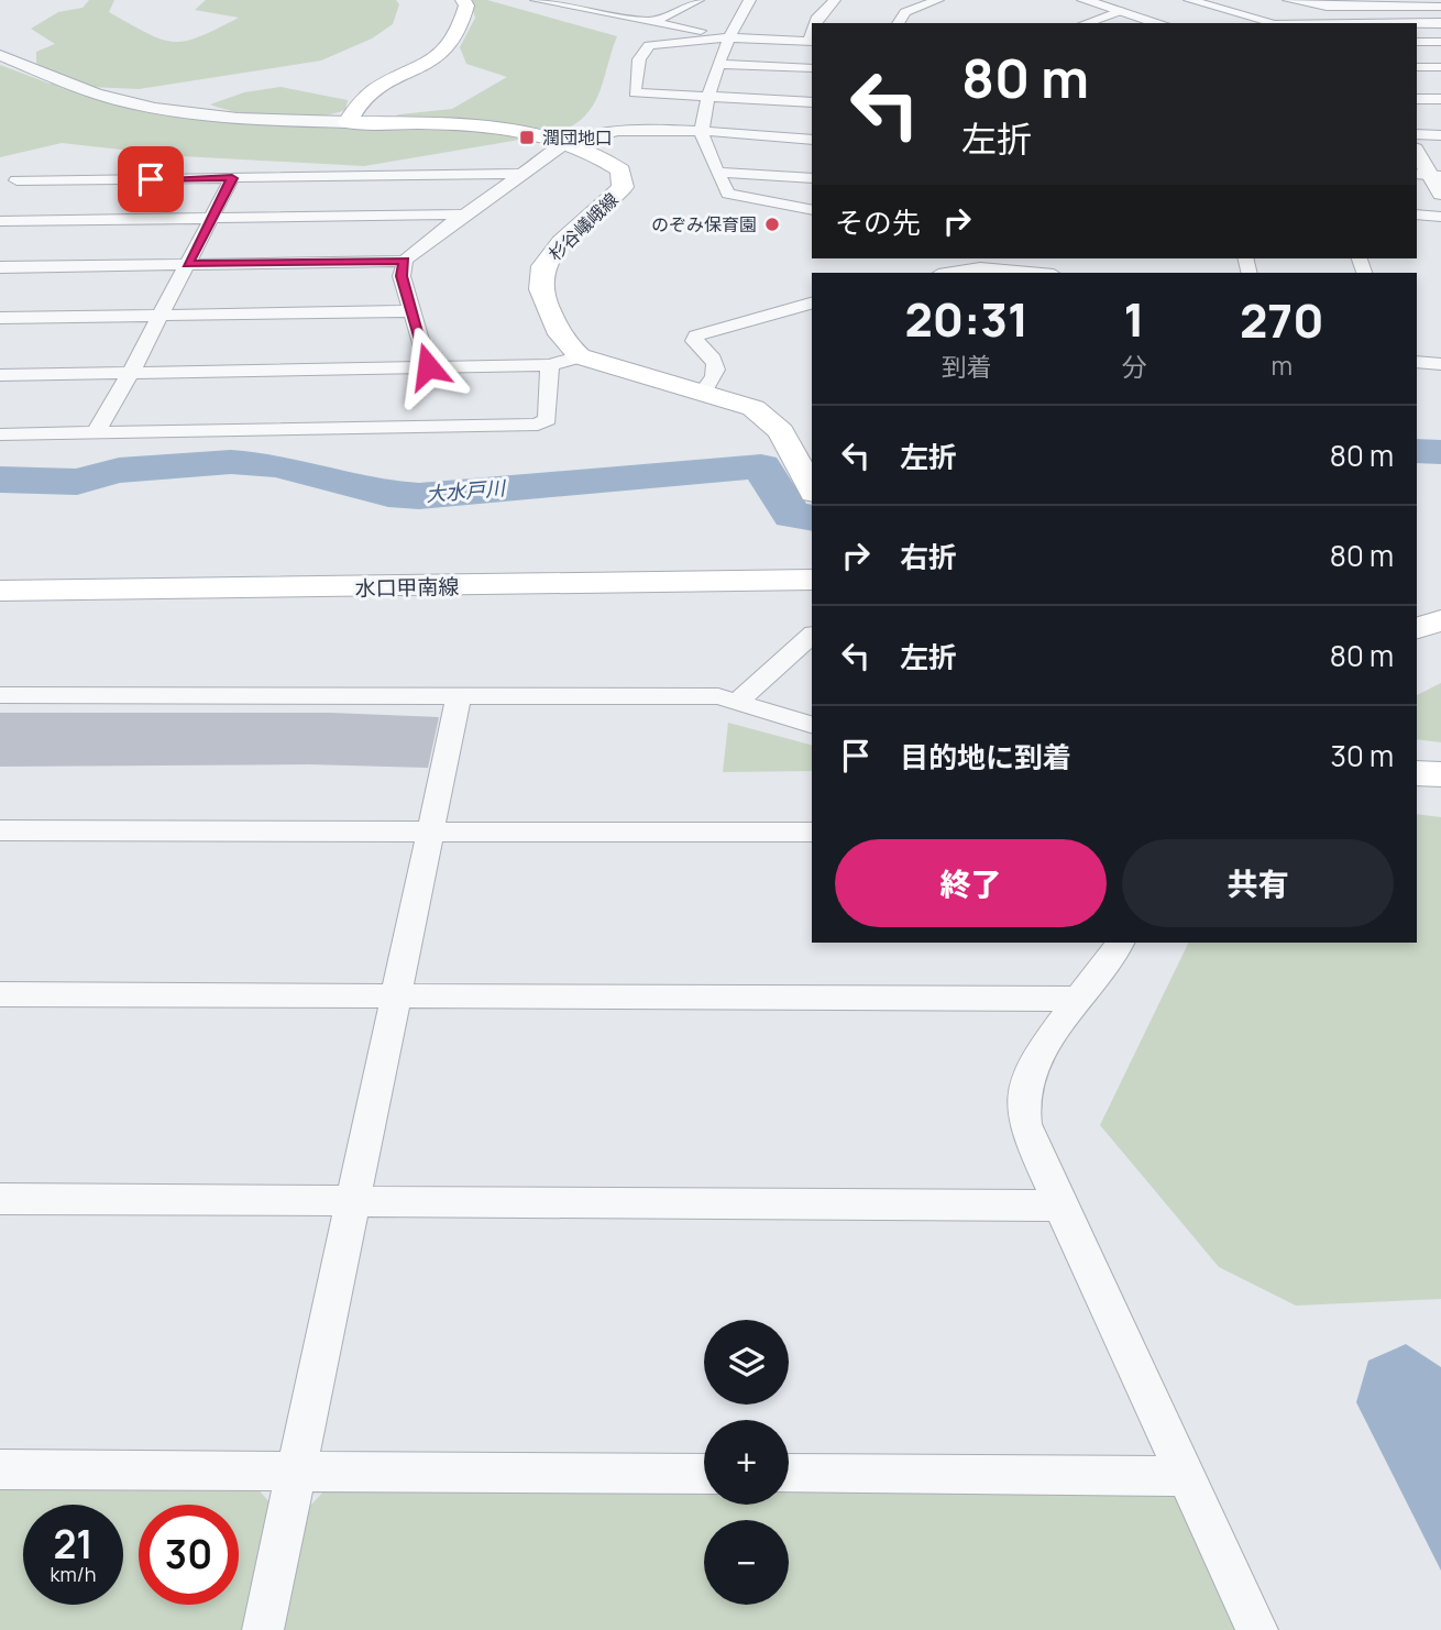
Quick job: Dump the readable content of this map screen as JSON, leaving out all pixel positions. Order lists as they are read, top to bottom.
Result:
{
  "streets": {
    "main road": ["杉谷嶬峨線", "水口甲南線"]
  },
  "water": ["大水戸川"],
  "places": {
    "transit": ["潤団地口"],
    "other": ["のぞみ保育園"]
  },
  "page": {
    "turn": ["80 m", "左折"],
    "then": "その先",
    "eta": [
      "20:31",
      "到着",
      "1",
      "分",
      "270",
      "m"
    ],
    "list": [
      {
        "name": "左折",
        "value": "80 m"
      },
      {
        "name": "右折",
        "value": "80 m"
      },
      {
        "name": "左折",
        "value": "80 m"
      },
      {
        "name": "目的地に到着",
        "value": "30 m"
      }
    ],
    "buttons": ["終了", "共有"],
    "map_buttons": ["+", "−"],
    "speed": "21 km/h",
    "limit": "30"
  }
}
